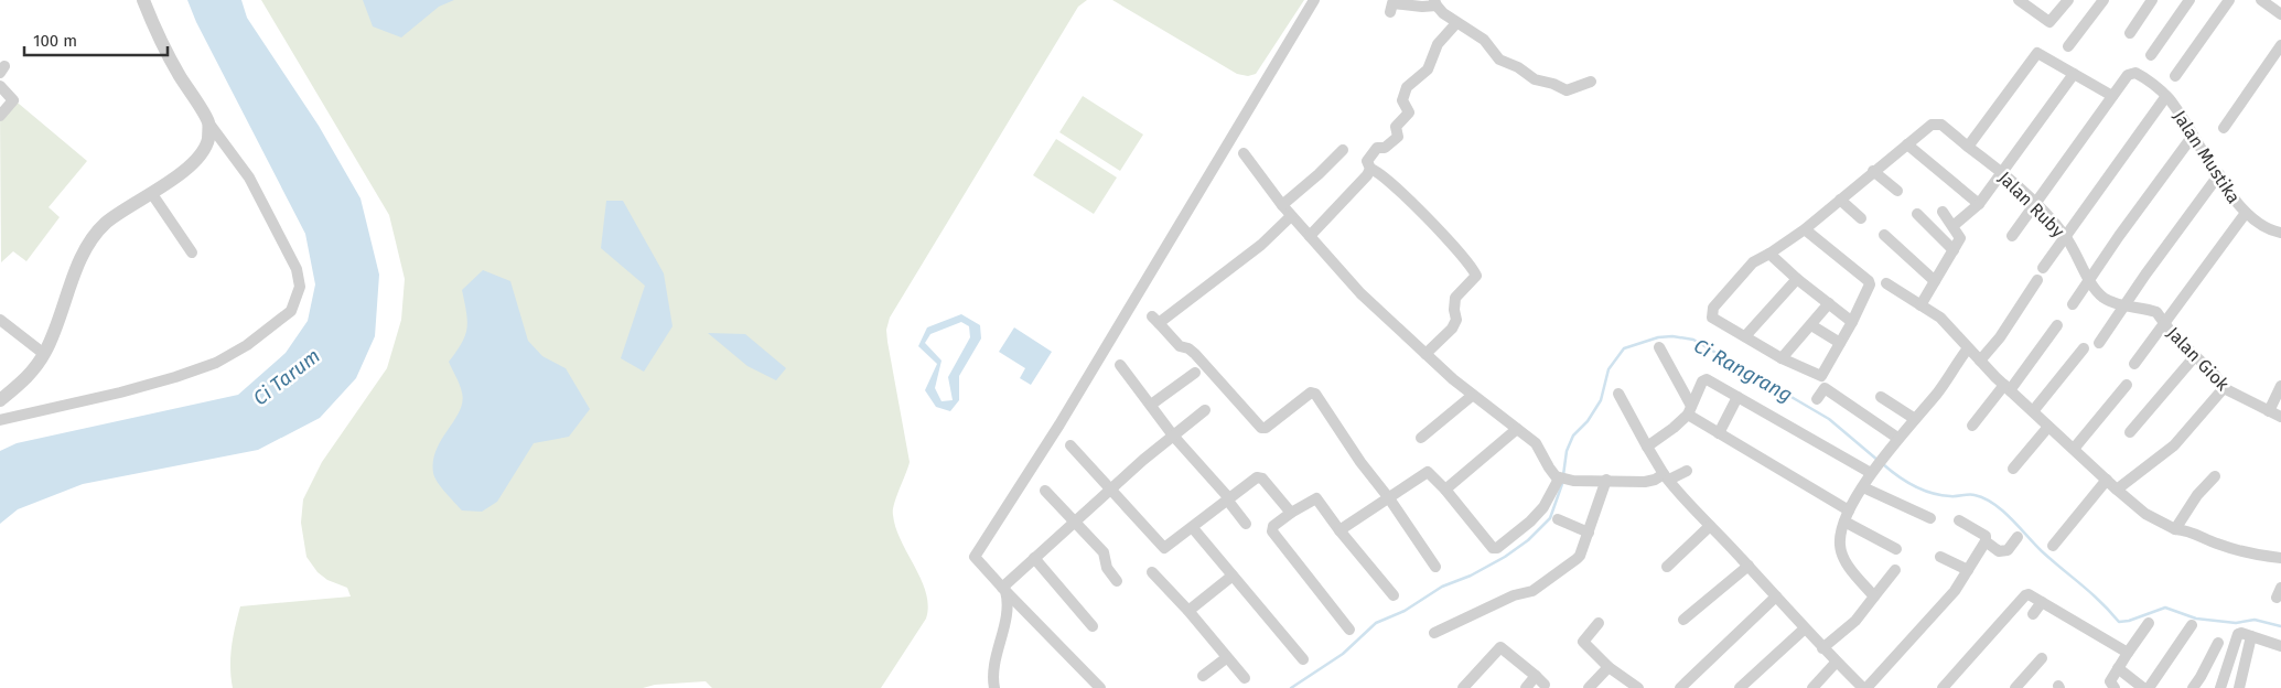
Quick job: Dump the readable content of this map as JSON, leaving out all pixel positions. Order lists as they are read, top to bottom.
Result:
{
  "streets": {
    "street": ["Jalan Mustika", "Jalan Ruby", "Jalan Giok"]
  },
  "crossings": [
    ["Jalan Ruby", "Jalan Giok"]
  ],
  "water": ["Ci Rangrang", "Ci Tarum"],
  "scale_bar": "100 m"
}
